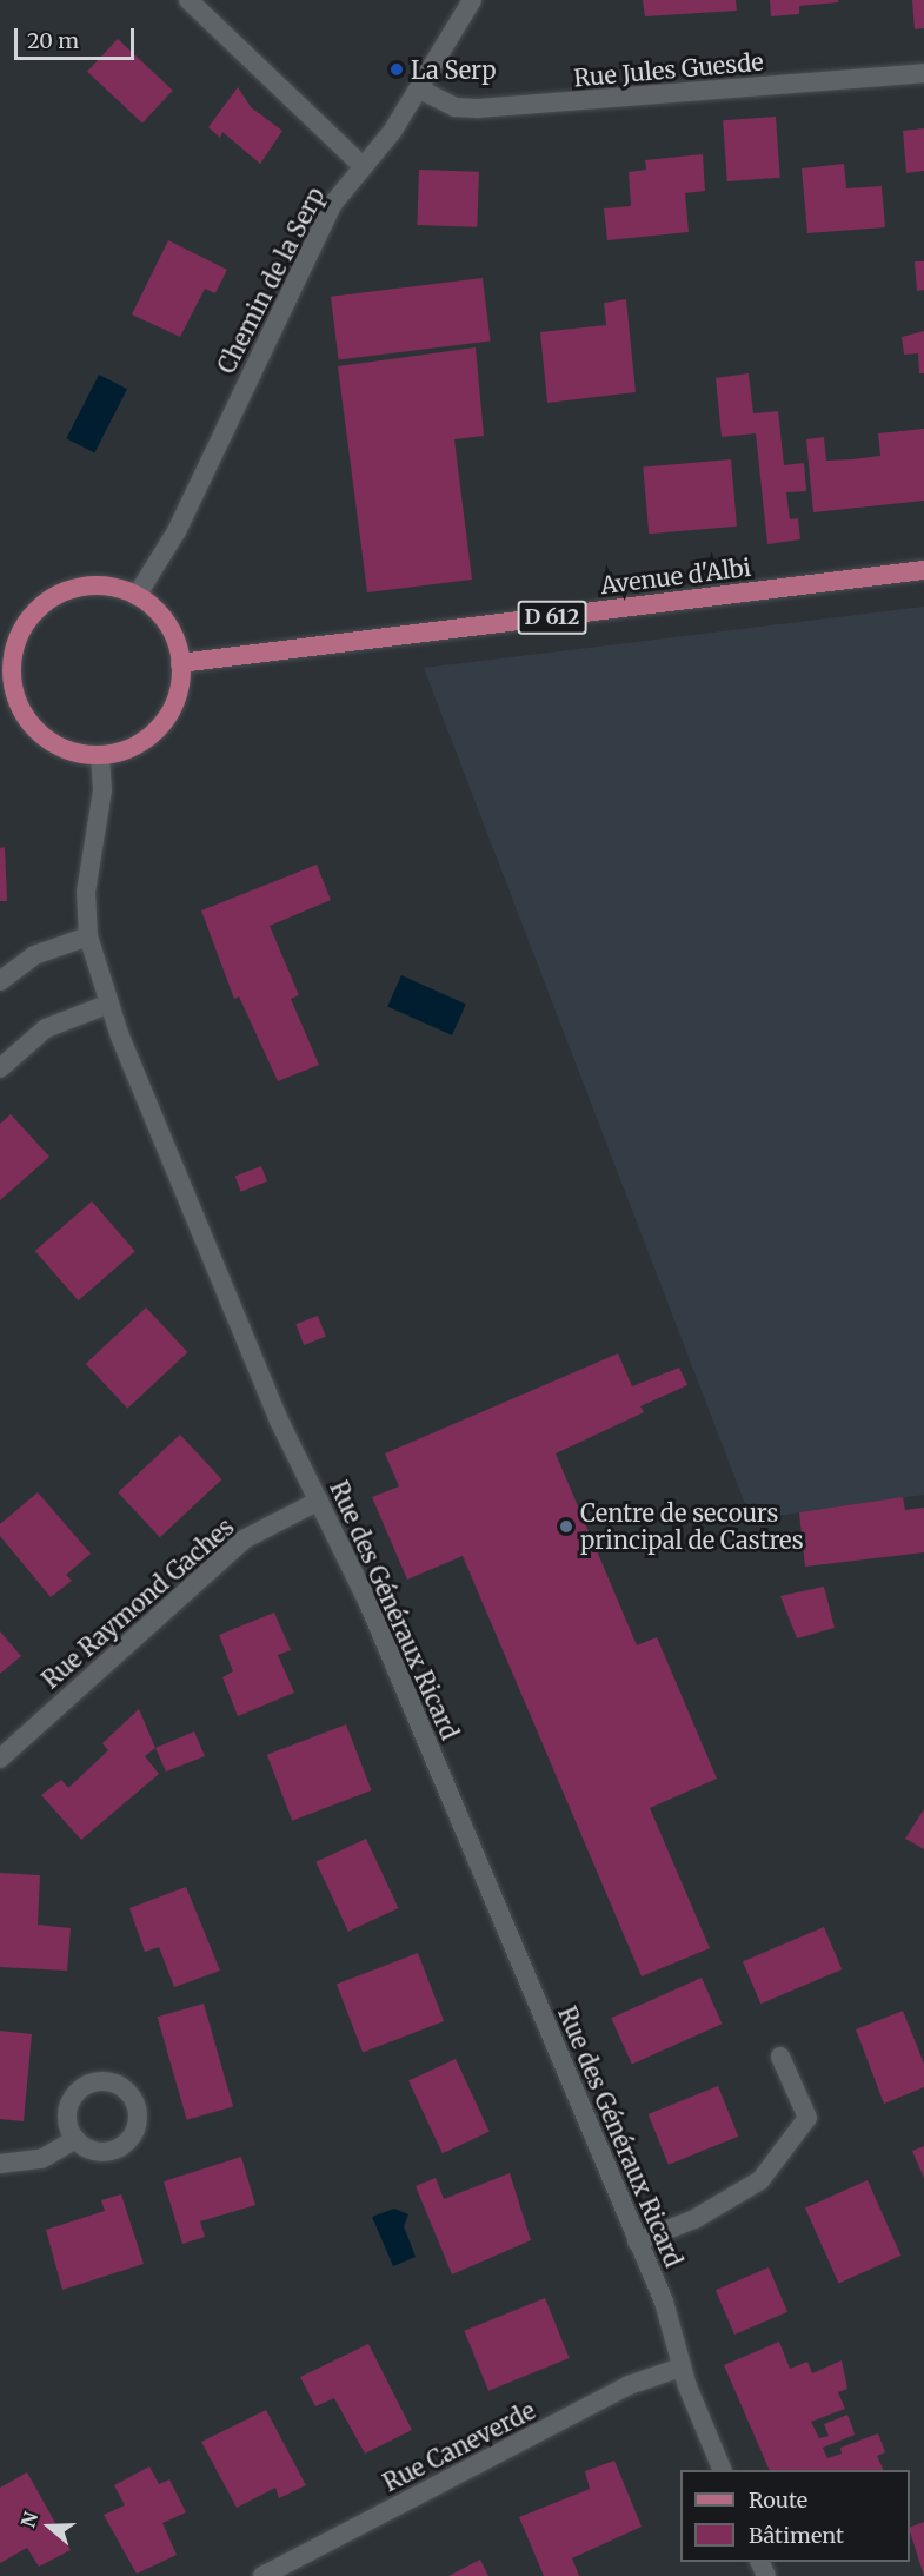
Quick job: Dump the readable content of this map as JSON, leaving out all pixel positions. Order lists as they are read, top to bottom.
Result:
{
  "streets": {
    "main road": ["Avenue d'Albi", "D 612"],
    "street": [
      "Rue Jules Guesde",
      "Chemin de la Serp",
      "Rue Raymond Gaches",
      "Rue des Généraux Ricard",
      "Rue Caneverde"
    ]
  },
  "crossings": [
    ["Rue Jules Guesde", "Chemin de la Serp"],
    ["Chemin de la Serp", "Avenue d'Albi"],
    ["Chemin de la Serp", "Rue des Généraux Ricard"],
    ["Avenue d'Albi", "Rue des Généraux Ricard"],
    ["Rue Raymond Gaches", "Rue des Généraux Ricard"],
    ["Rue des Généraux Ricard", "Rue Caneverde"]
  ],
  "places": ["La Serp", "Centre de secours principal de Castres"],
  "legend": ["Route", "Bâtiment"],
  "scale_bar": "20 m",
  "north": "left"
}
